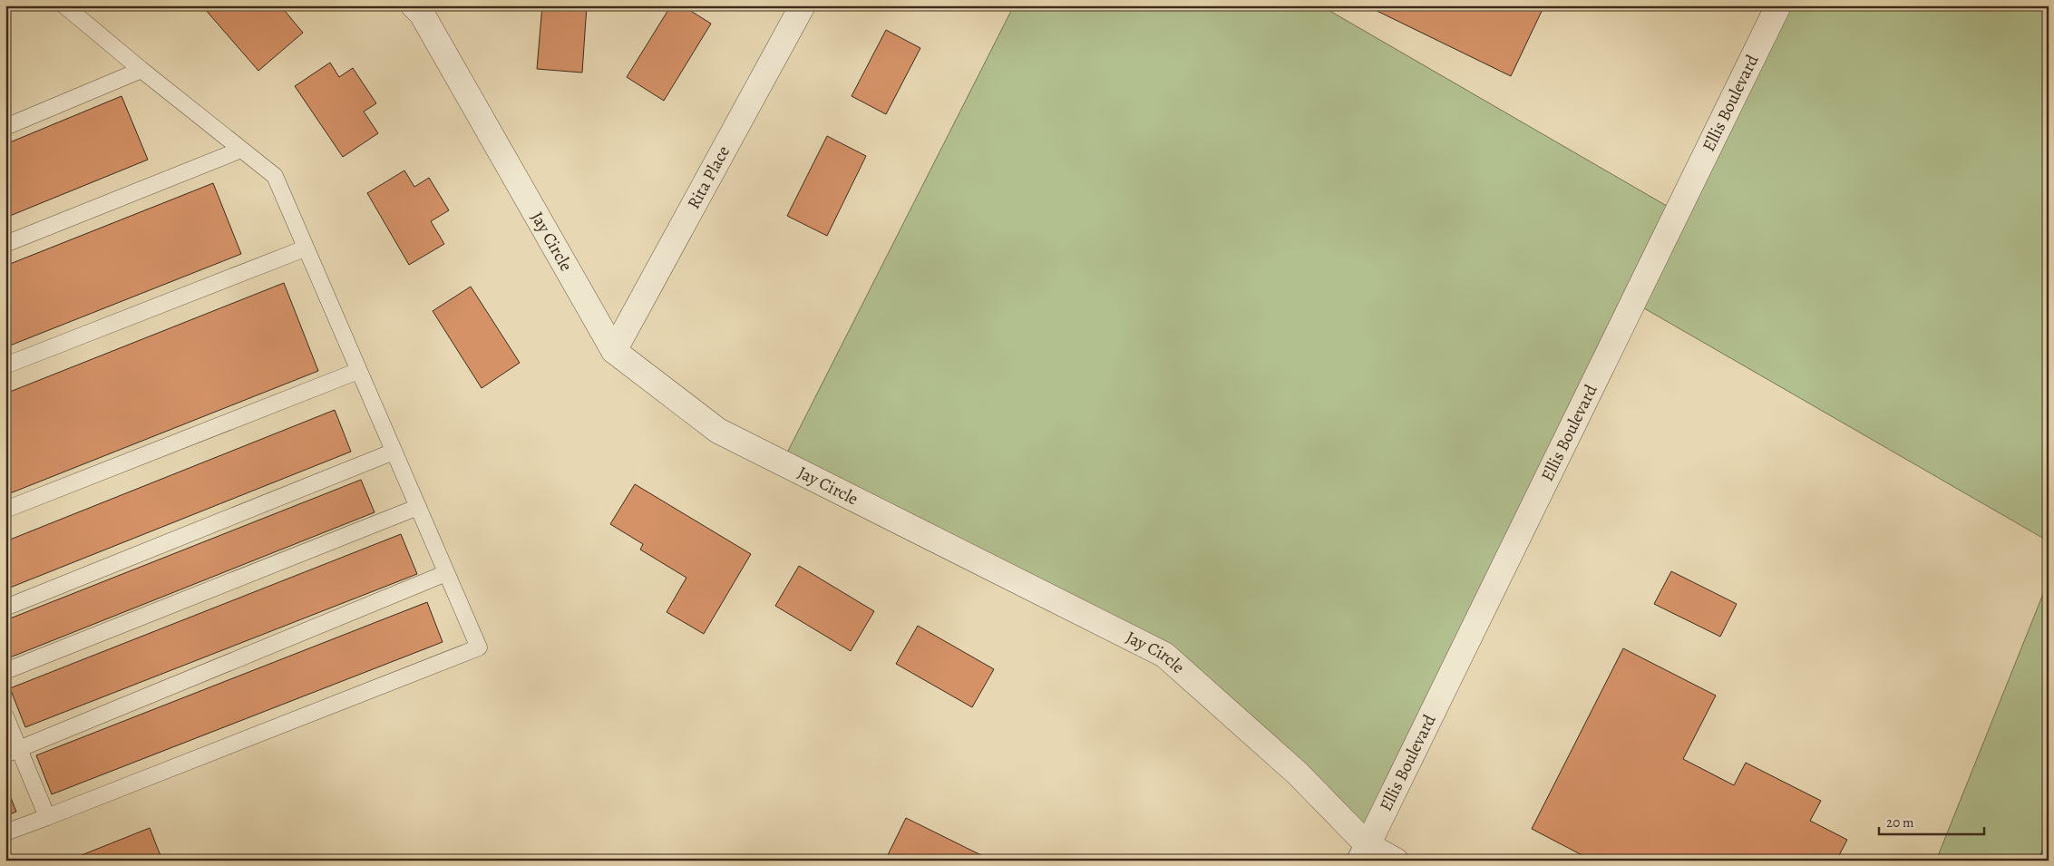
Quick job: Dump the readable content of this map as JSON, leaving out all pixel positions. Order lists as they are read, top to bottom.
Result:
{
  "streets": {
    "street": ["Ellis Boulevard", "Rita Place", "Jay Circle"]
  },
  "crossings": [
    ["Ellis Boulevard", "Jay Circle"],
    ["Rita Place", "Jay Circle"]
  ],
  "scale_bar": "20 m"
}
